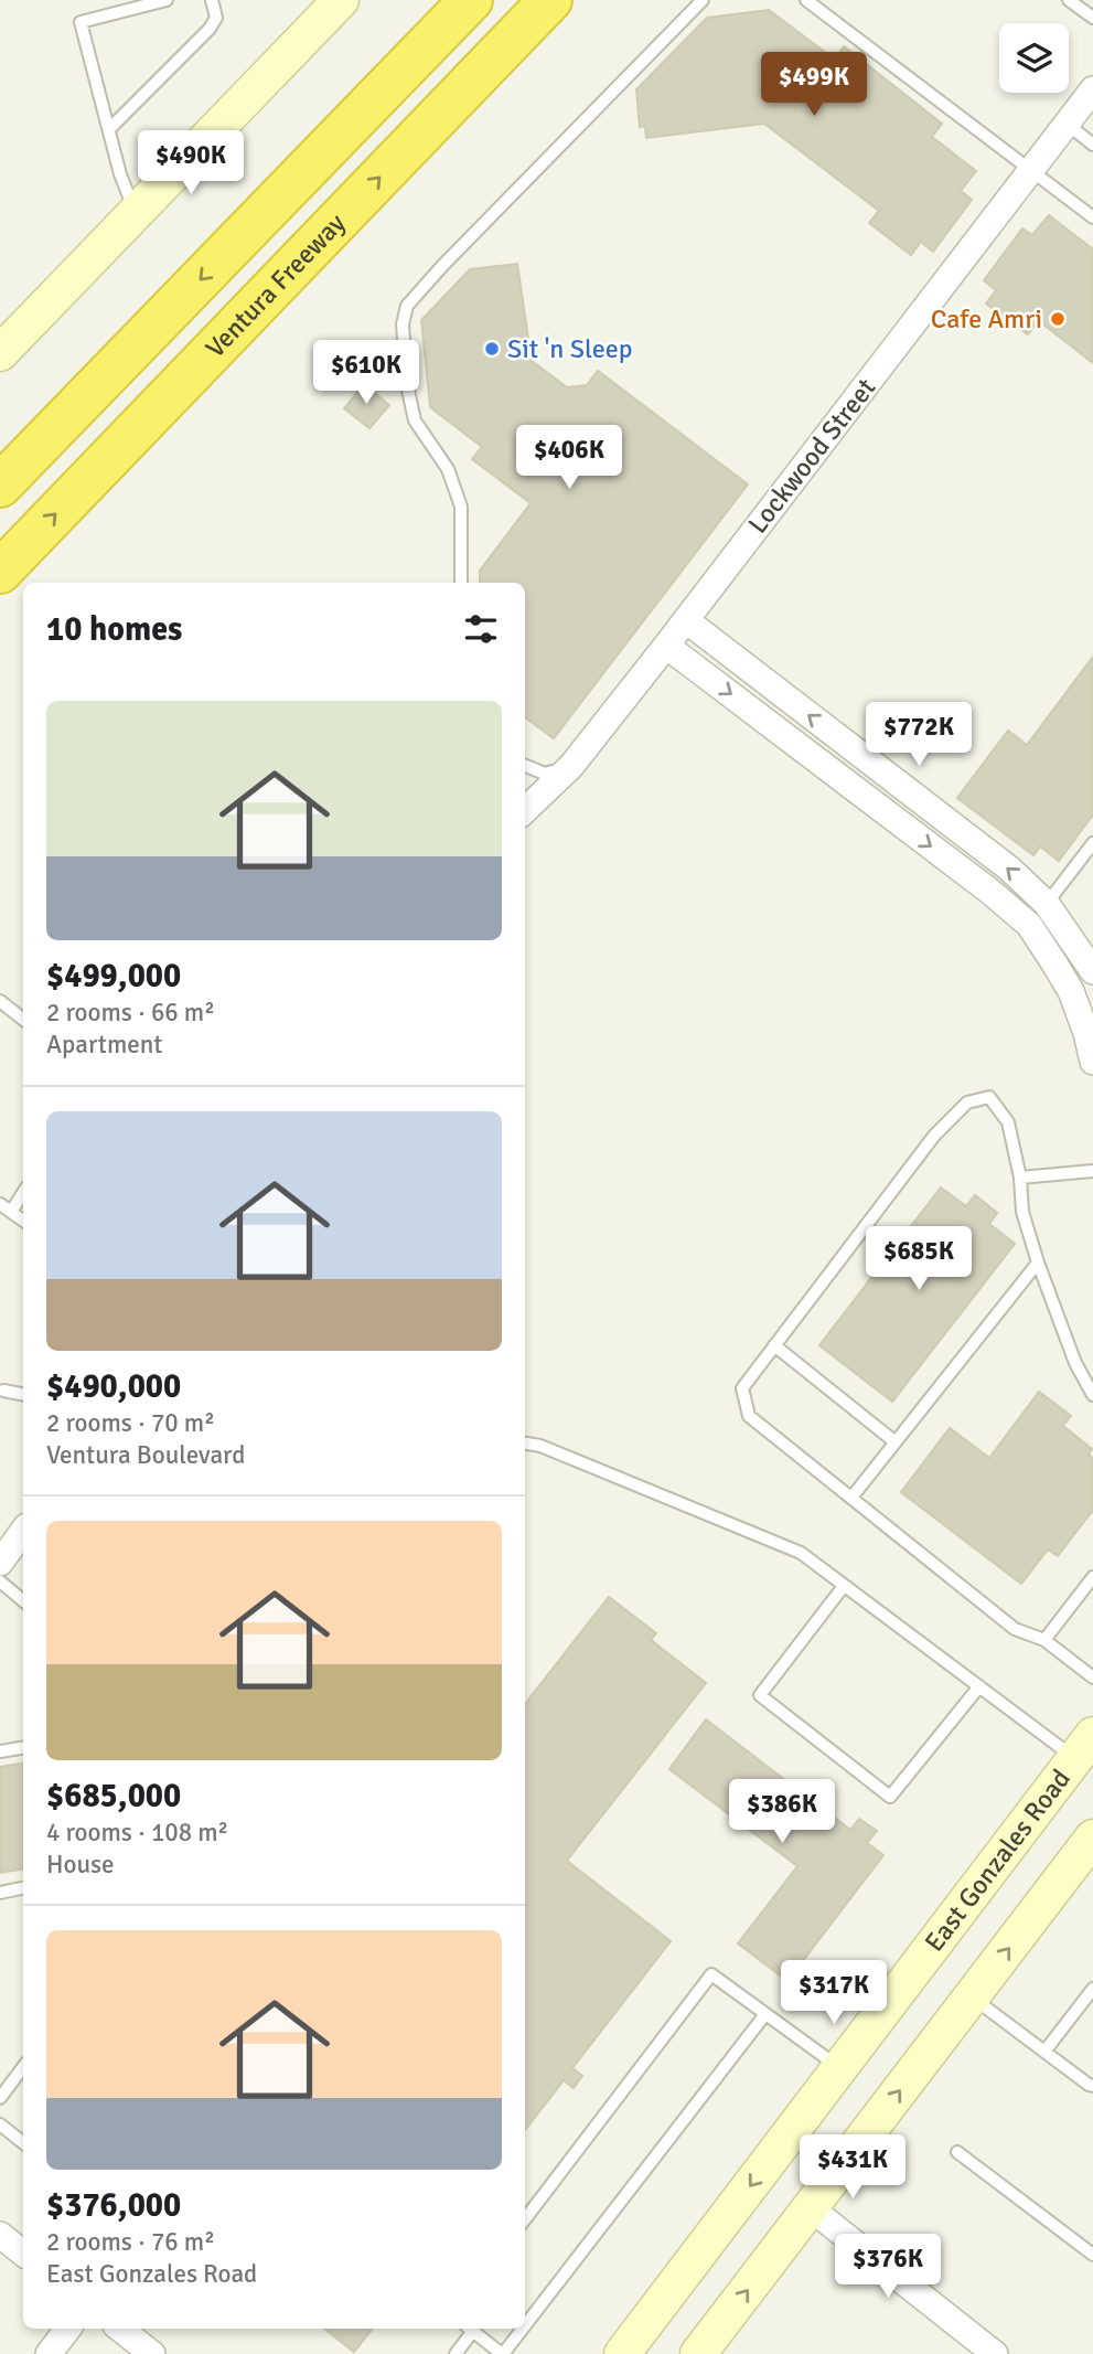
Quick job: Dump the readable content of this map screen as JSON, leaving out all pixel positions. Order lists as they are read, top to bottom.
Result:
{
  "streets": {
    "highway": ["Ventura Freeway"],
    "main road": ["East Gonzales Road"],
    "street": ["Lockwood Street"]
  },
  "places": ["Cafe Amri", "Sit 'n Sleep"],
  "page": {
    "price": [
      "$499K",
      "$490K",
      "$610K",
      "$406K",
      "$772K",
      "$685K",
      "$386K",
      "$317K",
      "$431K",
      "$376K"
    ],
    "heading": "10 homes",
    "list": [
      {
        "name": "$499,000",
        "note": "2 rooms · 66 m² · Apartment"
      },
      {
        "name": "$490,000",
        "note": "2 rooms · 70 m² · Ventura Boulevard"
      },
      {
        "name": "$685,000",
        "note": "4 rooms · 108 m² · House"
      },
      {
        "name": "$376,000",
        "note": "2 rooms · 76 m² · East Gonzales Road"
      }
    ]
  }
}
